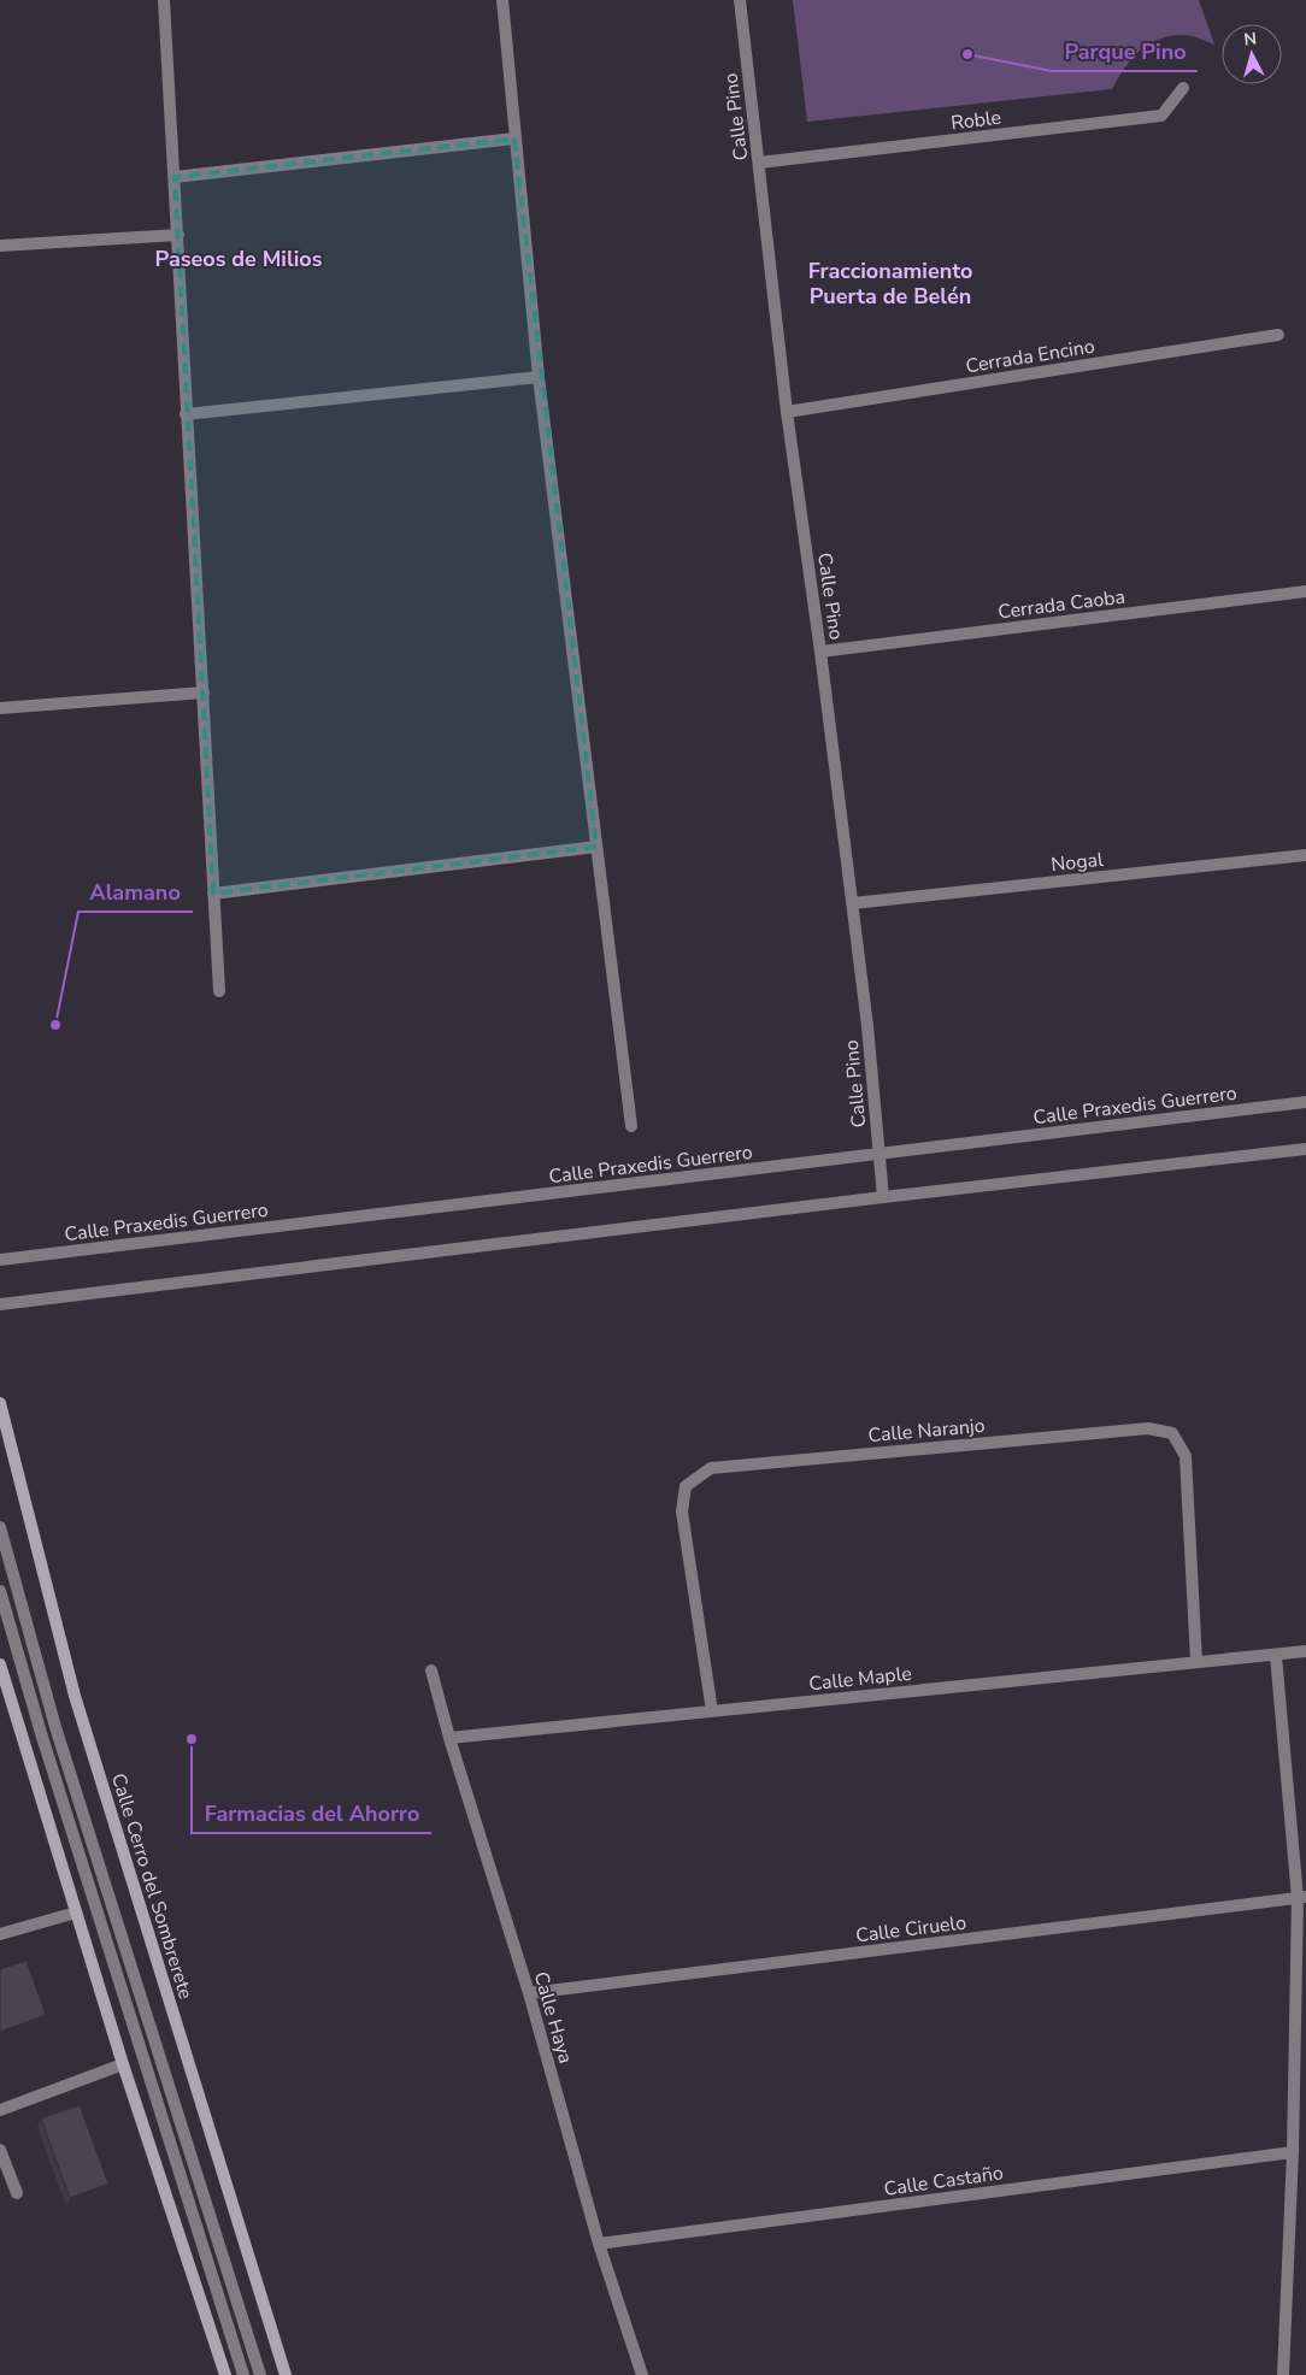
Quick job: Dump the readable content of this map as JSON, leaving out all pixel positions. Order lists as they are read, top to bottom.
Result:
{
  "streets": {
    "main road": ["Calle Cerro del Sombrerete"],
    "street": [
      "Calle Pino",
      "Roble",
      "Cerrada Encino",
      "Cerrada Caoba",
      "Nogal",
      "Calle Praxedis Guerrero",
      "Calle Naranjo",
      "Calle Maple",
      "Calle Ciruelo",
      "Calle Haya",
      "Calle Castaño"
    ]
  },
  "crossings": [
    ["Calle Pino", "Roble"],
    ["Calle Pino", "Cerrada Encino"],
    ["Calle Pino", "Cerrada Caoba"],
    ["Calle Pino", "Nogal"],
    ["Calle Pino", "Calle Praxedis Guerrero"],
    ["Calle Naranjo", "Calle Maple"],
    ["Calle Maple", "Calle Haya"],
    ["Calle Ciruelo", "Calle Haya"],
    ["Calle Haya", "Calle Castaño"]
  ],
  "districts": ["Paseos de Milios", "Fraccionamiento Puerta de Belén"],
  "places": ["Parque Pino", "Alamano", "Farmacias del Ahorro"],
  "north": "top"
}
